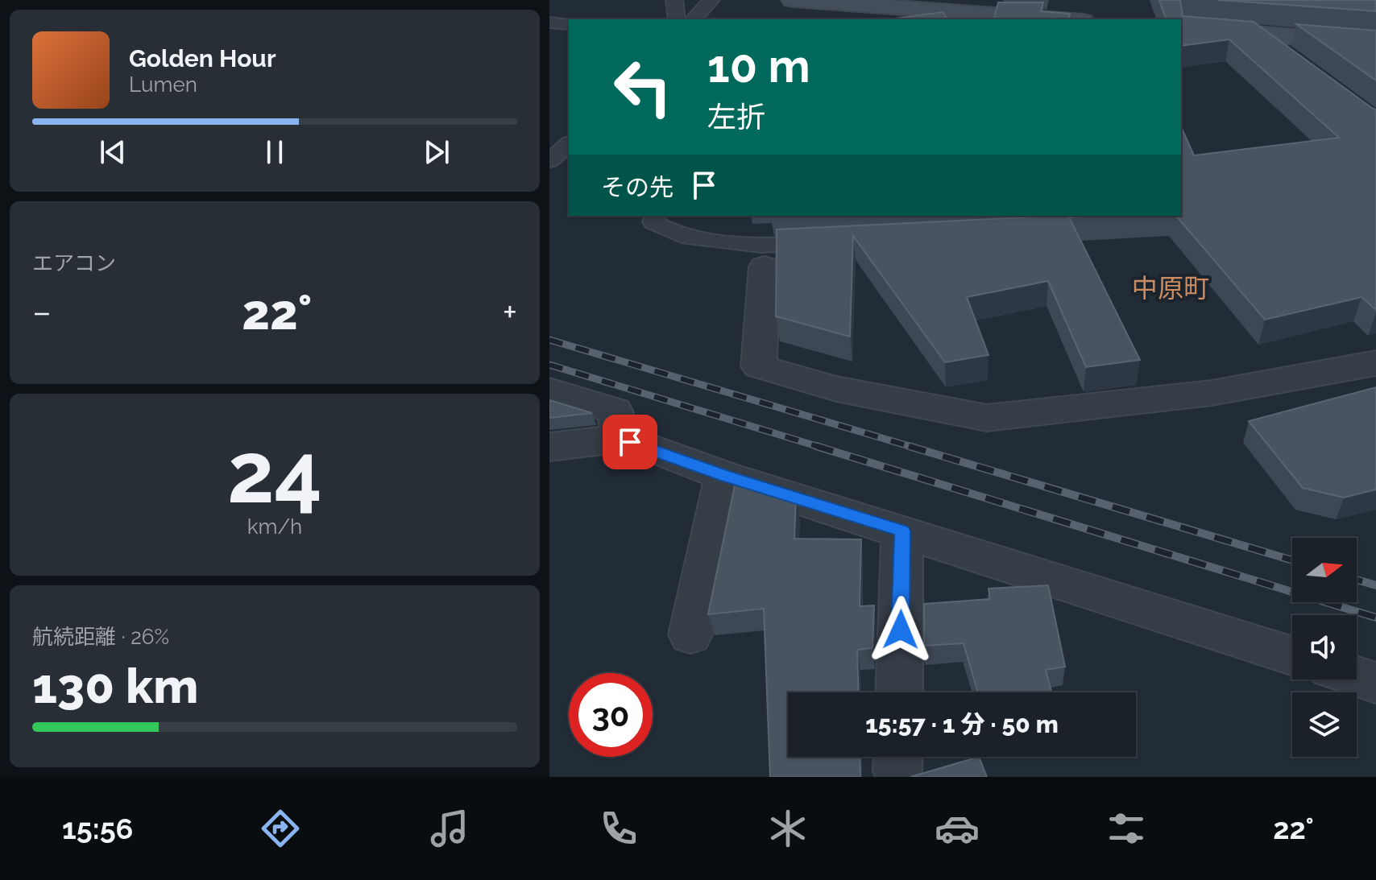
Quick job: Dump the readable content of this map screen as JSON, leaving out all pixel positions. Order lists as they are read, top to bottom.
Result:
{
  "districts": ["中原町"],
  "north": "right",
  "page": {
    "turn": ["10 m", "左折"],
    "song": ["Golden Hour", "Lumen"],
    "then": "その先",
    "tile": [
      "エアコン",
      ["24", "km/h"],
      ["航続距離 · 26%", "130 km"]
    ],
    "heat": ["−", "22°", "+"],
    "limit": "30",
    "trip": "15:57 · 1 分 · 50 m",
    "tabs": ["15:56", "22°"]
  }
}
